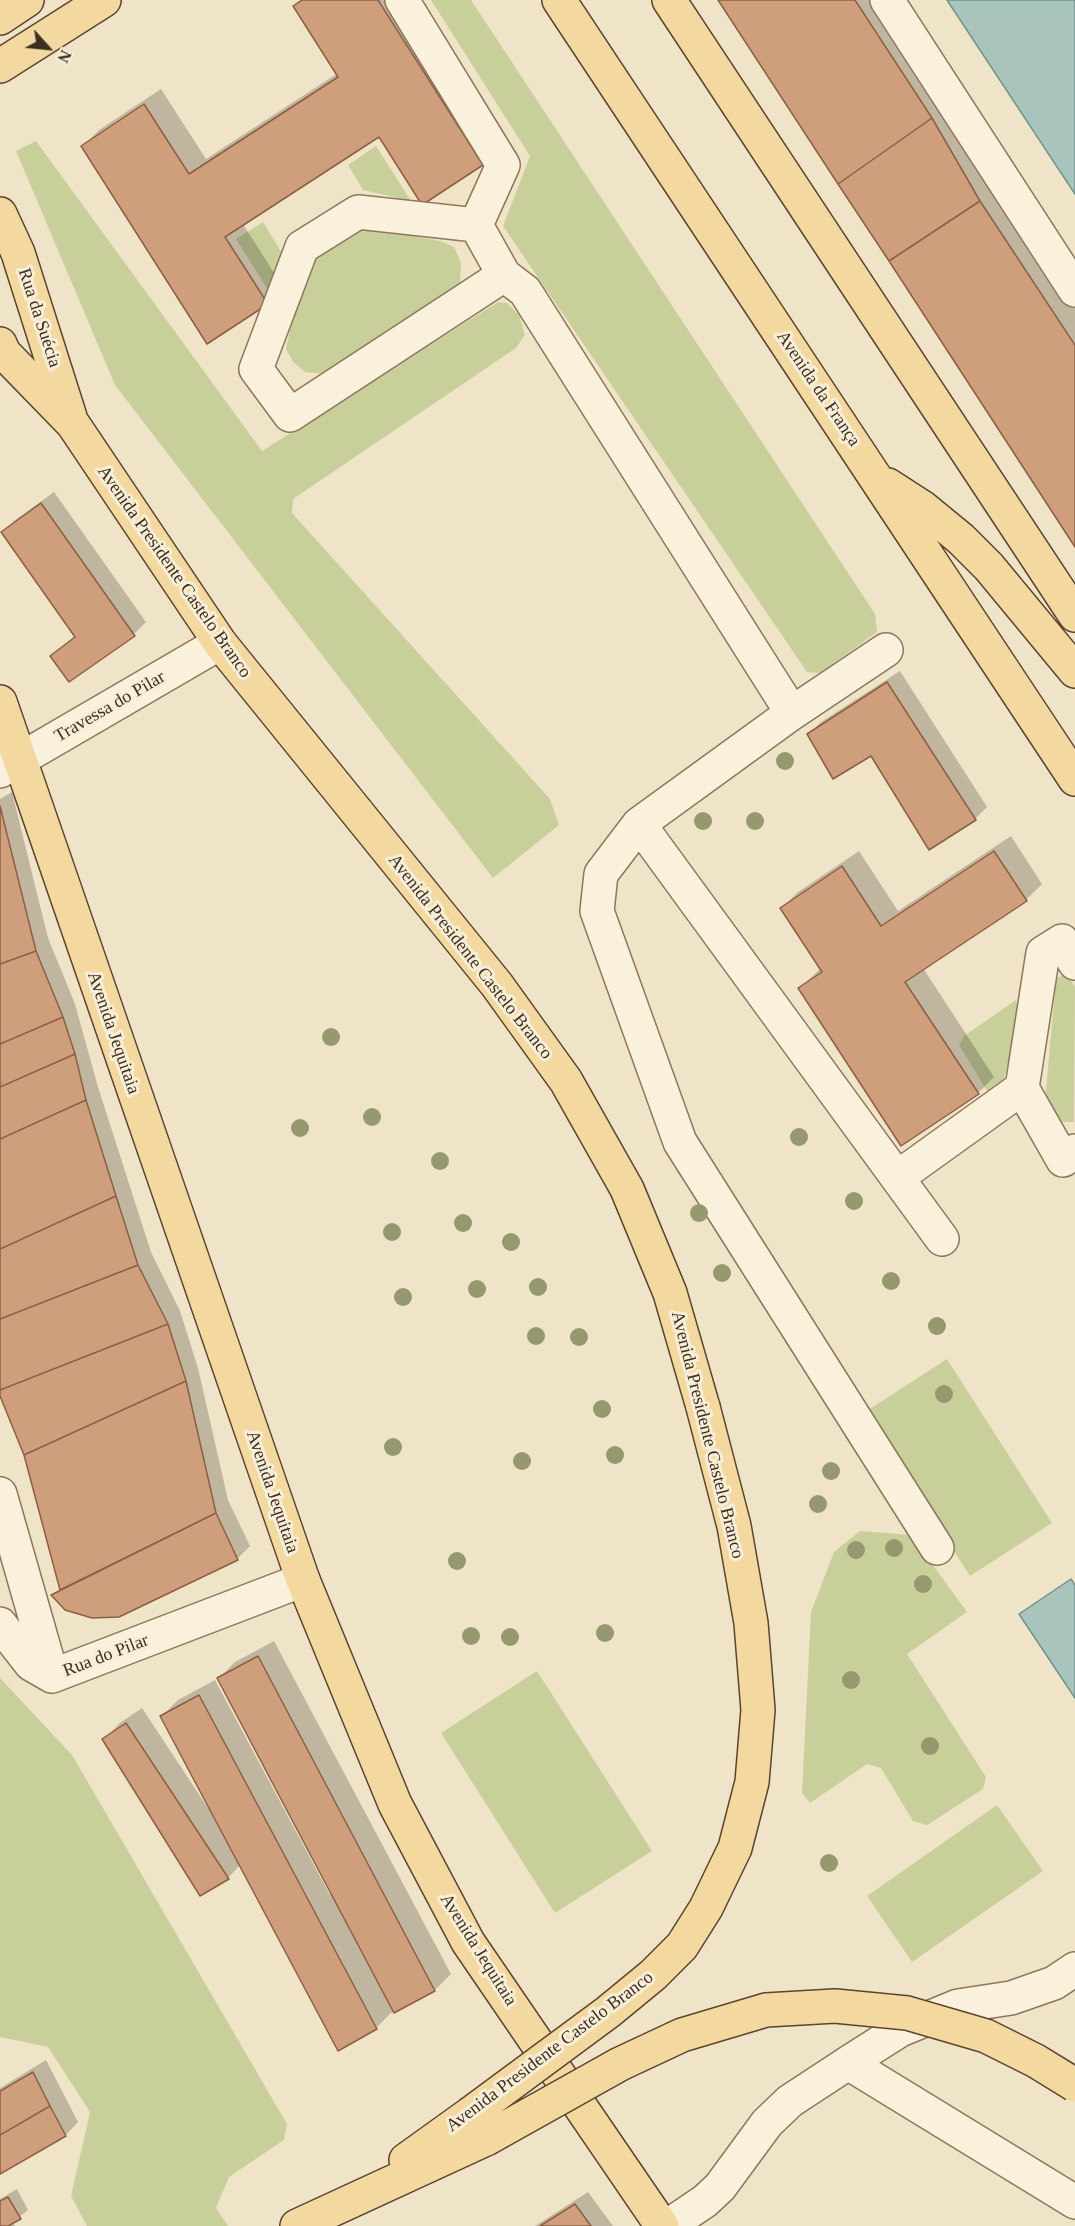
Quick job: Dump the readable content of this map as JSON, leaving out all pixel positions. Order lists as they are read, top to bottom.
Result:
{
  "streets": {
    "main road": [
      "Rua da Suécia",
      "Avenida da França",
      "Avenida Presidente Castelo Branco",
      "Avenida Jequitaia"
    ],
    "street": ["Travessa do Pilar", "Rua do Pilar"]
  },
  "crossings": [
    ["Rua da Suécia", "Avenida Presidente Castelo Branco"],
    ["Avenida Presidente Castelo Branco", "Travessa do Pilar"],
    ["Travessa do Pilar", "Avenida Jequitaia"],
    ["Avenida Jequitaia", "Rua do Pilar"]
  ],
  "north": "bottom right"
}
